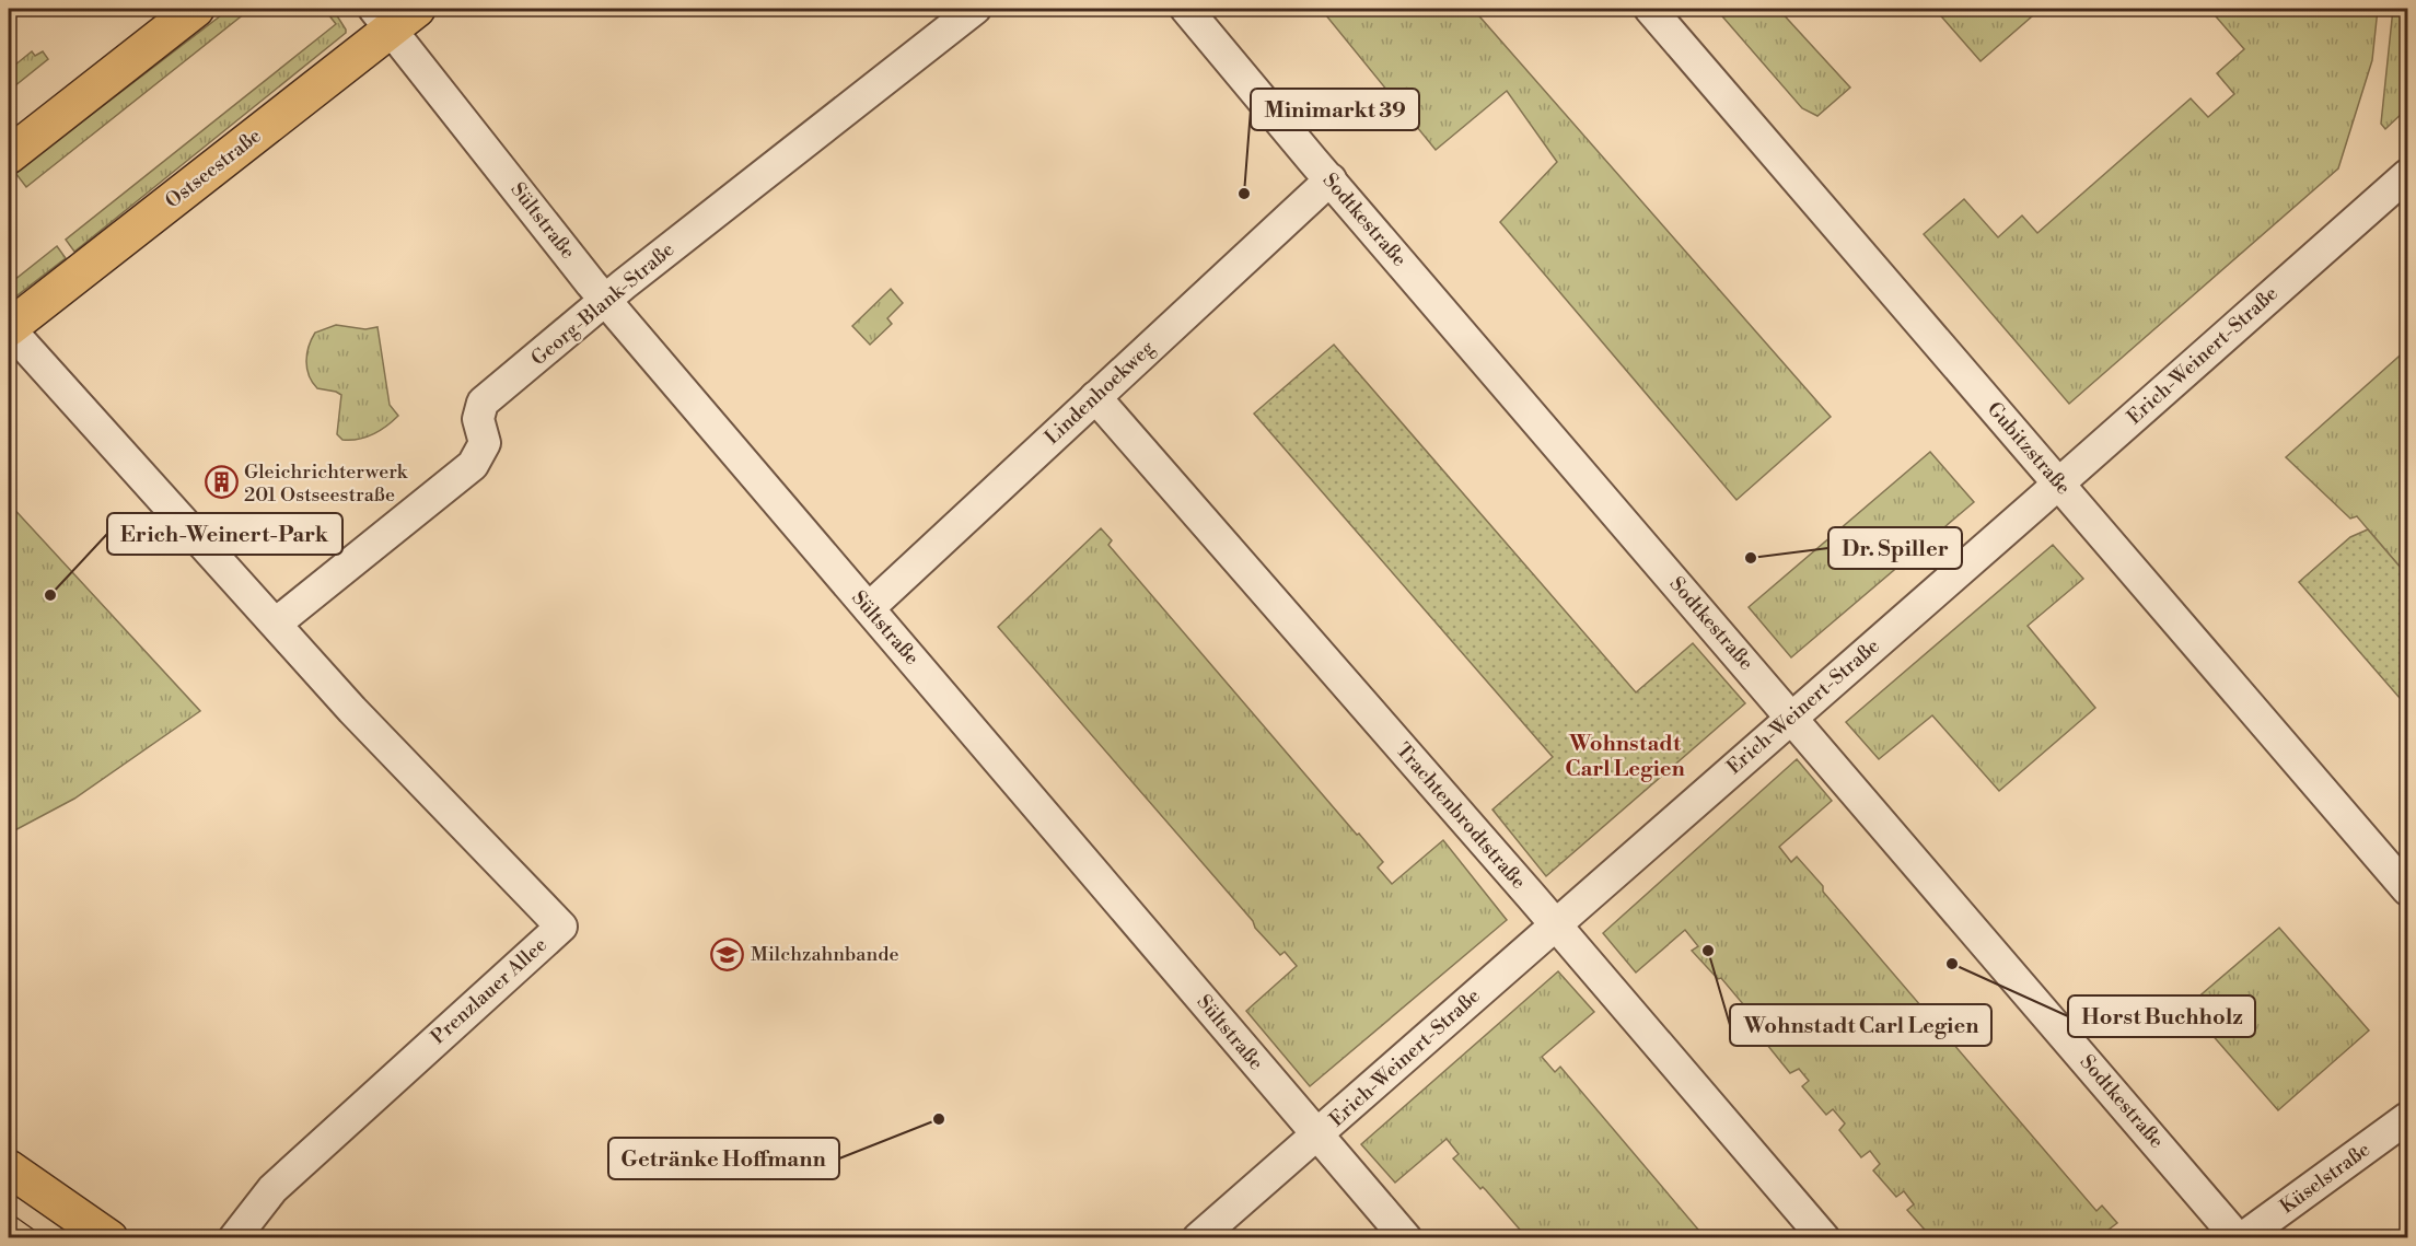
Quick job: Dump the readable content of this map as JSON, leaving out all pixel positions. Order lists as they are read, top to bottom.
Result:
{
  "streets": {
    "main road": ["Ostseestraße"],
    "street": [
      "Sodtkestraße",
      "Sültstraße",
      "Georg-Blank-Straße",
      "Erich-Weinert-Straße",
      "Lindenhoekweg",
      "Gubitzstraße",
      "Trachtenbrodtstraße",
      "Prenzlauer Allee",
      "Küselstraße"
    ]
  },
  "crossings": [
    ["Ostseestraße", "Sültstraße"],
    ["Ostseestraße", "Georg-Blank-Straße"],
    ["Ostseestraße", "Prenzlauer Allee"],
    ["Sodtkestraße", "Erich-Weinert-Straße"],
    ["Sodtkestraße", "Lindenhoekweg"],
    ["Sodtkestraße", "Küselstraße"],
    ["Sültstraße", "Georg-Blank-Straße"],
    ["Sültstraße", "Erich-Weinert-Straße"],
    ["Sültstraße", "Lindenhoekweg"],
    ["Georg-Blank-Straße", "Prenzlauer Allee"],
    ["Erich-Weinert-Straße", "Gubitzstraße"],
    ["Erich-Weinert-Straße", "Trachtenbrodtstraße"],
    ["Lindenhoekweg", "Trachtenbrodtstraße"]
  ],
  "districts": ["Wohnstadt Carl Legien"],
  "places": {
    "other": [
      "Minimarkt 39",
      "Dr. Spiller",
      "Erich-Weinert-Park",
      "Wohnstadt Carl Legien",
      "Horst Buchholz",
      "Getränke Hoffmann"
    ],
    "building": ["Gleichrichterwerk 201 Ostseestraße"],
    "school or university": ["Milchzahnbande"]
  }
}
